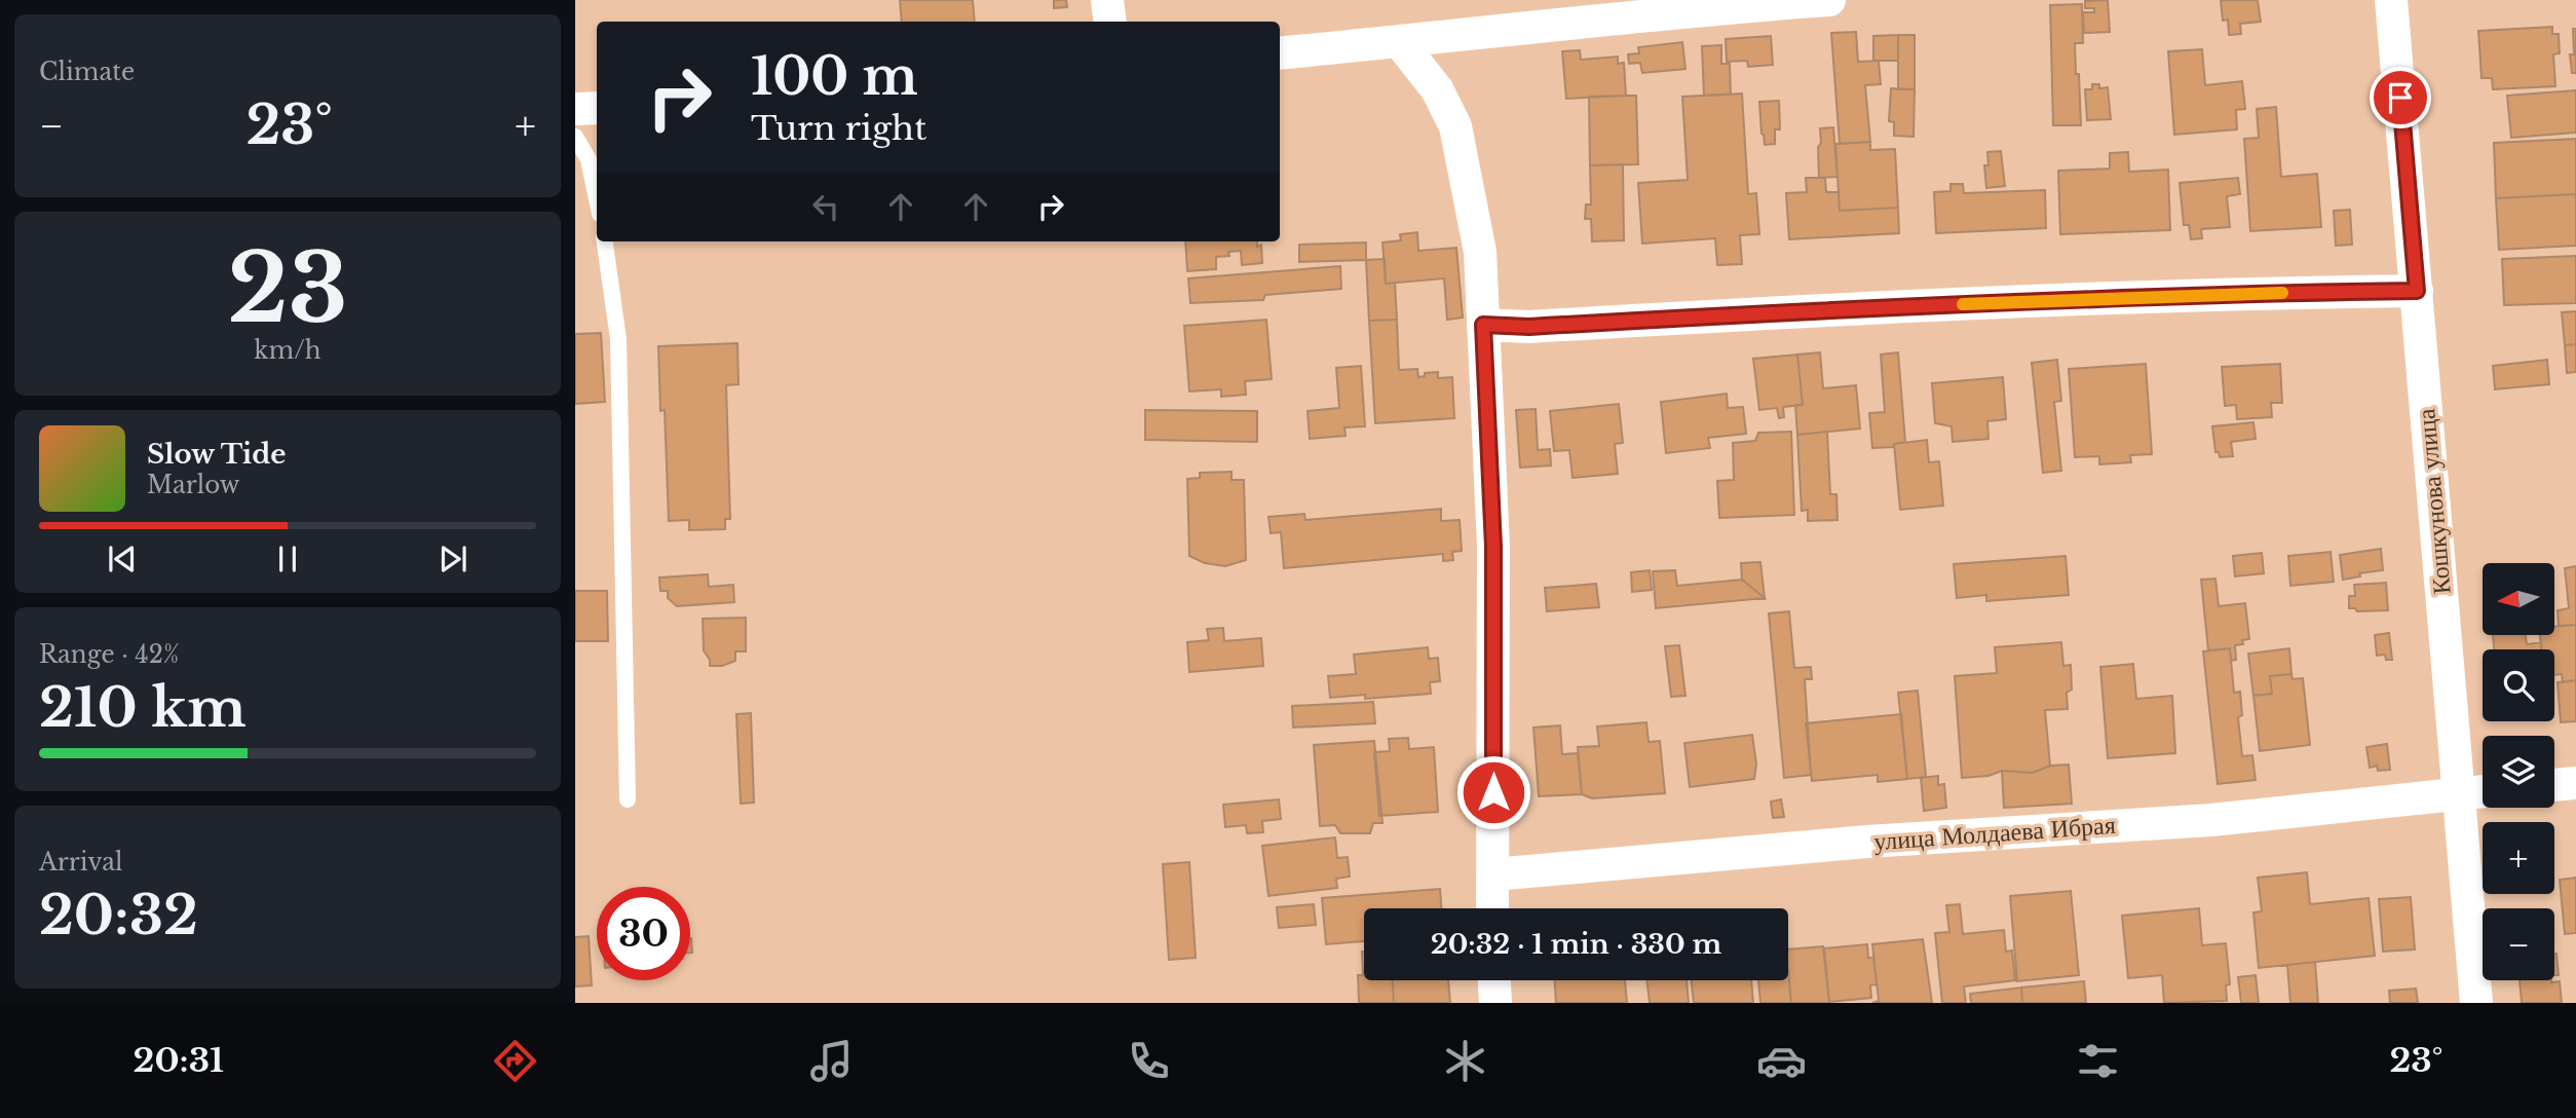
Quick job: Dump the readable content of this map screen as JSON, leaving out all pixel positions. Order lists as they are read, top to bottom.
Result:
{
  "streets": {
    "street": ["Кошкунова улица", "улица Молдаева Ибрая"]
  },
  "crossings": [
    ["Кошкунова улица", "улица Молдаева Ибрая"]
  ],
  "north": "left",
  "page": {
    "tile": [
      "Climate",
      ["23", "km/h"],
      ["Range · 42%", "210 km"],
      ["Arrival", "20:32"]
    ],
    "turn": ["100 m", "Turn right"],
    "heat": ["−", "23°", "+"],
    "song": ["Slow Tide", "Marlow"],
    "map_buttons": ["+", "−"],
    "limit": "30",
    "trip": "20:32 · 1 min · 330 m",
    "tabs": ["20:31", "23°"]
  }
}
